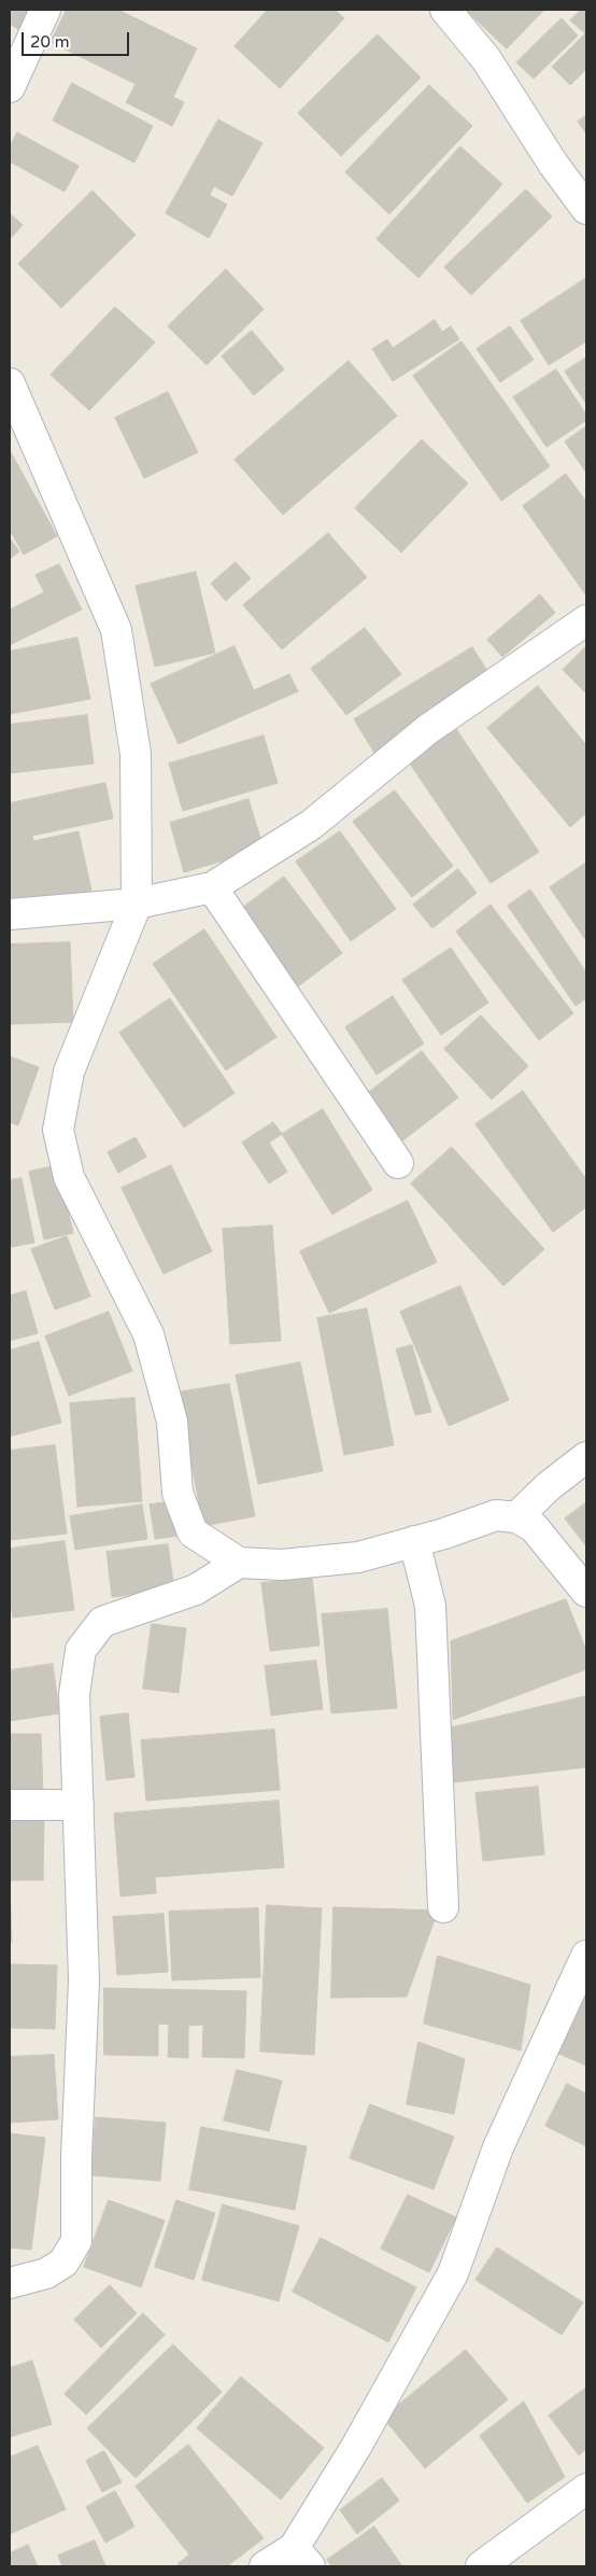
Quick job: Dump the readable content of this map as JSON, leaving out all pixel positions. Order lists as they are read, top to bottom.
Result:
{
  "scale_bar": "20 m"
}
